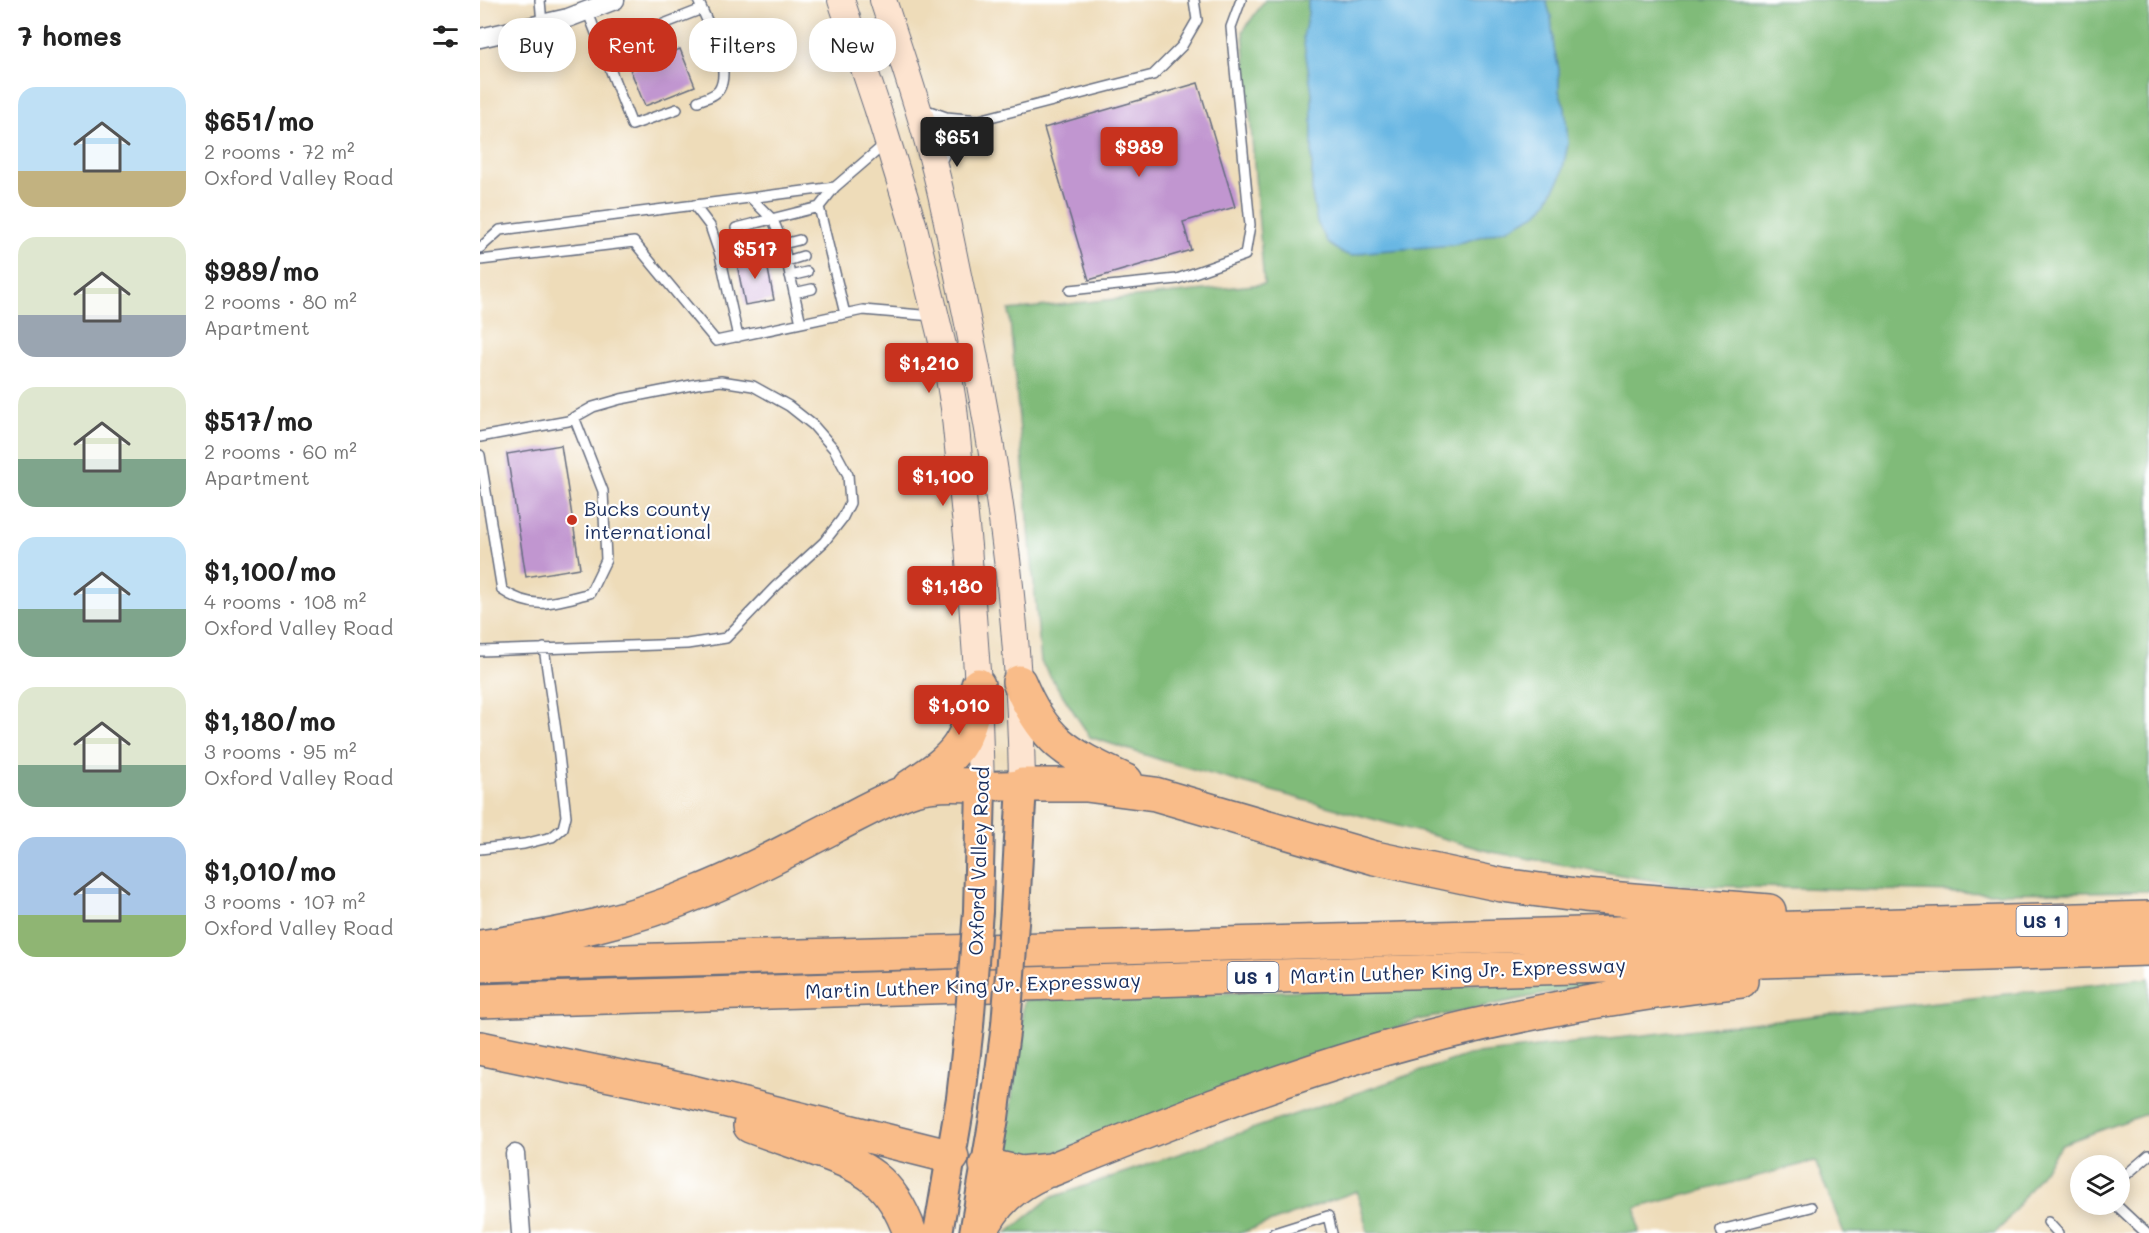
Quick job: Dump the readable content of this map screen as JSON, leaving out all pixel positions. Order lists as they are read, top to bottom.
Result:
{
  "streets": {
    "highway": ["US 1", "Martin Luther King Jr. Expressway"],
    "main road": ["Oxford Valley Road"]
  },
  "places": ["Bucks county international"],
  "page": {
    "heading": "7 homes",
    "chip": [
      "Buy",
      "Rent",
      "Filters",
      "New"
    ],
    "list": [
      {
        "name": "$651/mo",
        "note": "2 rooms · 72 m² · Oxford Valley Road"
      },
      {
        "name": "$989/mo",
        "note": "2 rooms · 80 m² · Apartment"
      },
      {
        "name": "$517/mo",
        "note": "2 rooms · 60 m² · Apartment"
      },
      {
        "name": "$1,100/mo",
        "note": "4 rooms · 108 m² · Oxford Valley Road"
      },
      {
        "name": "$1,180/mo",
        "note": "3 rooms · 95 m² · Oxford Valley Road"
      },
      {
        "name": "$1,010/mo",
        "note": "3 rooms · 107 m² · Oxford Valley Road"
      }
    ],
    "price": [
      "$651",
      "$989",
      "$517",
      "$1,210",
      "$1,100",
      "$1,180",
      "$1,010"
    ]
  }
}
